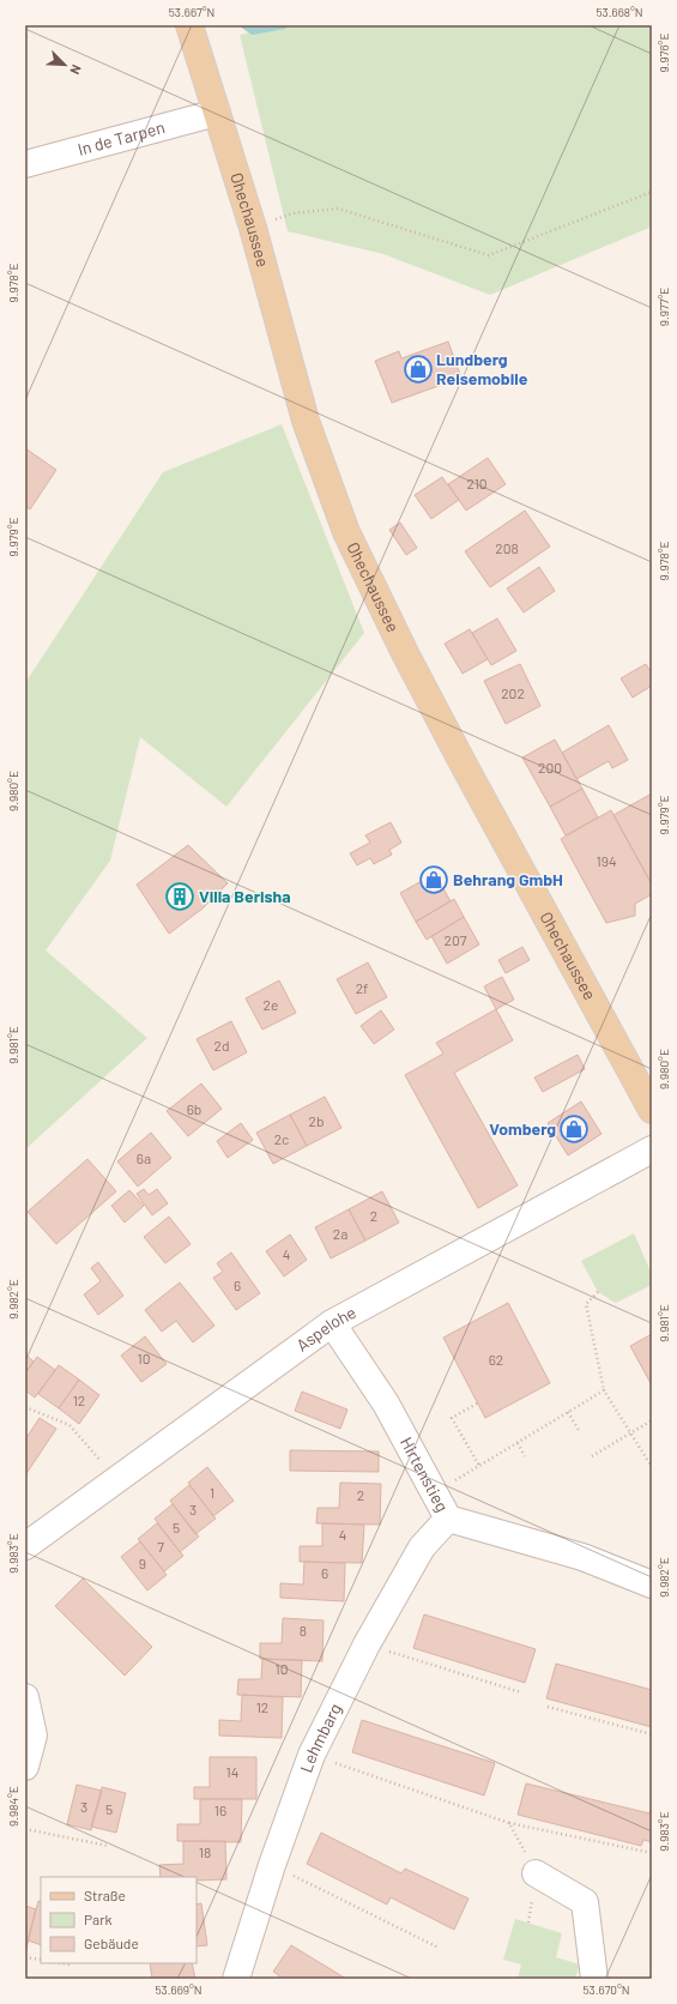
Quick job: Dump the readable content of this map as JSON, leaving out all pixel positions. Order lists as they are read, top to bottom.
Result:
{
  "streets": {
    "main road": ["Ohechaussee"],
    "street": [
      "In de Tarpen",
      "Aspelohe",
      "Hirtenstieg",
      "Lehmbarg"
    ]
  },
  "crossings": [
    ["In de Tarpen", "Ohechaussee"],
    ["Aspelohe", "Hirtenstieg"],
    ["Hirtenstieg", "Lehmbarg"]
  ],
  "places": {
    "shop": ["Lundberg Reisemobile", "Behrang GmbH", "Vomberg"],
    "building": ["Villa Berisha"]
  },
  "house_numbers": [
    "210",
    "208",
    "202",
    "200",
    "194",
    "207",
    "2f",
    "2e",
    "2d",
    "6b",
    "2b",
    "2c",
    "6a",
    "2",
    "2a",
    "4",
    "6",
    "10",
    "62",
    "12",
    "1",
    "2",
    "3",
    "5",
    "4",
    "7",
    "9",
    "6",
    "8",
    "10",
    "12",
    "14",
    "3",
    "5",
    "16",
    "18"
  ],
  "legend": ["Straße", "Park", "Gebäude"],
  "north": "bottom right",
  "coordinates": [
    "53.667°N",
    "53.668°N",
    "9.976°E",
    "9.978°E",
    "9.977°E",
    "9.979°E",
    "9.980°E",
    "9.981°E",
    "9.982°E",
    "9.983°E",
    "9.984°E",
    "53.669°N",
    "53.670°N"
  ]
}
